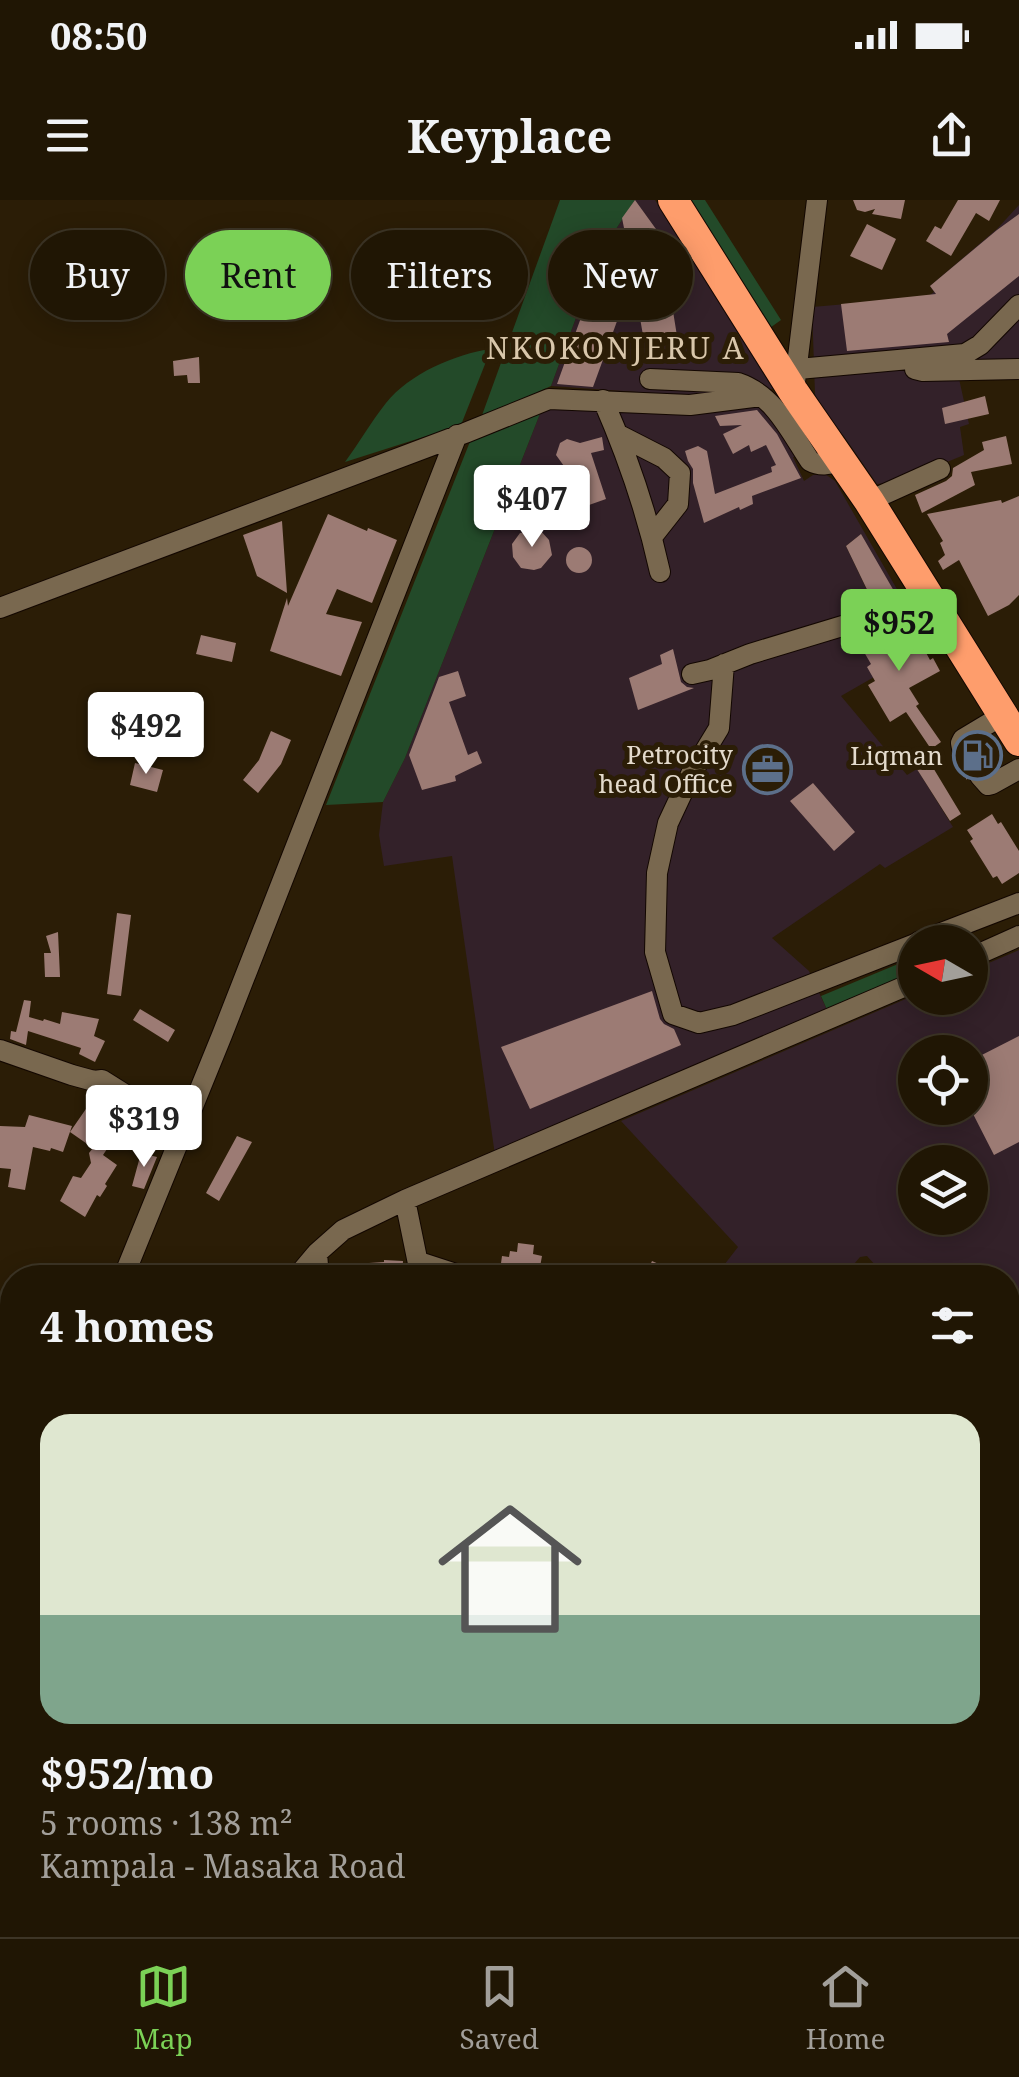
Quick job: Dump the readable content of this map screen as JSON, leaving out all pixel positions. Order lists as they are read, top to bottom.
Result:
{
  "districts": ["NKOKONJERU A"],
  "places": {
    "fuel station": ["Liqman"],
    "office": ["Petrocity head Office"]
  },
  "north": "left",
  "page": {
    "status": "08:50",
    "header": "Keyplace",
    "chip": [
      "Buy",
      "Rent",
      "Filters",
      "New"
    ],
    "price": [
      "$407",
      "$952",
      "$492",
      "$319"
    ],
    "heading": "4 homes",
    "list": [
      {
        "name": "$952/mo",
        "note": "5 rooms · 138 m² · Kampala - Masaka Road"
      }
    ],
    "tabs": ["Map", "Saved", "Home"]
  }
}
